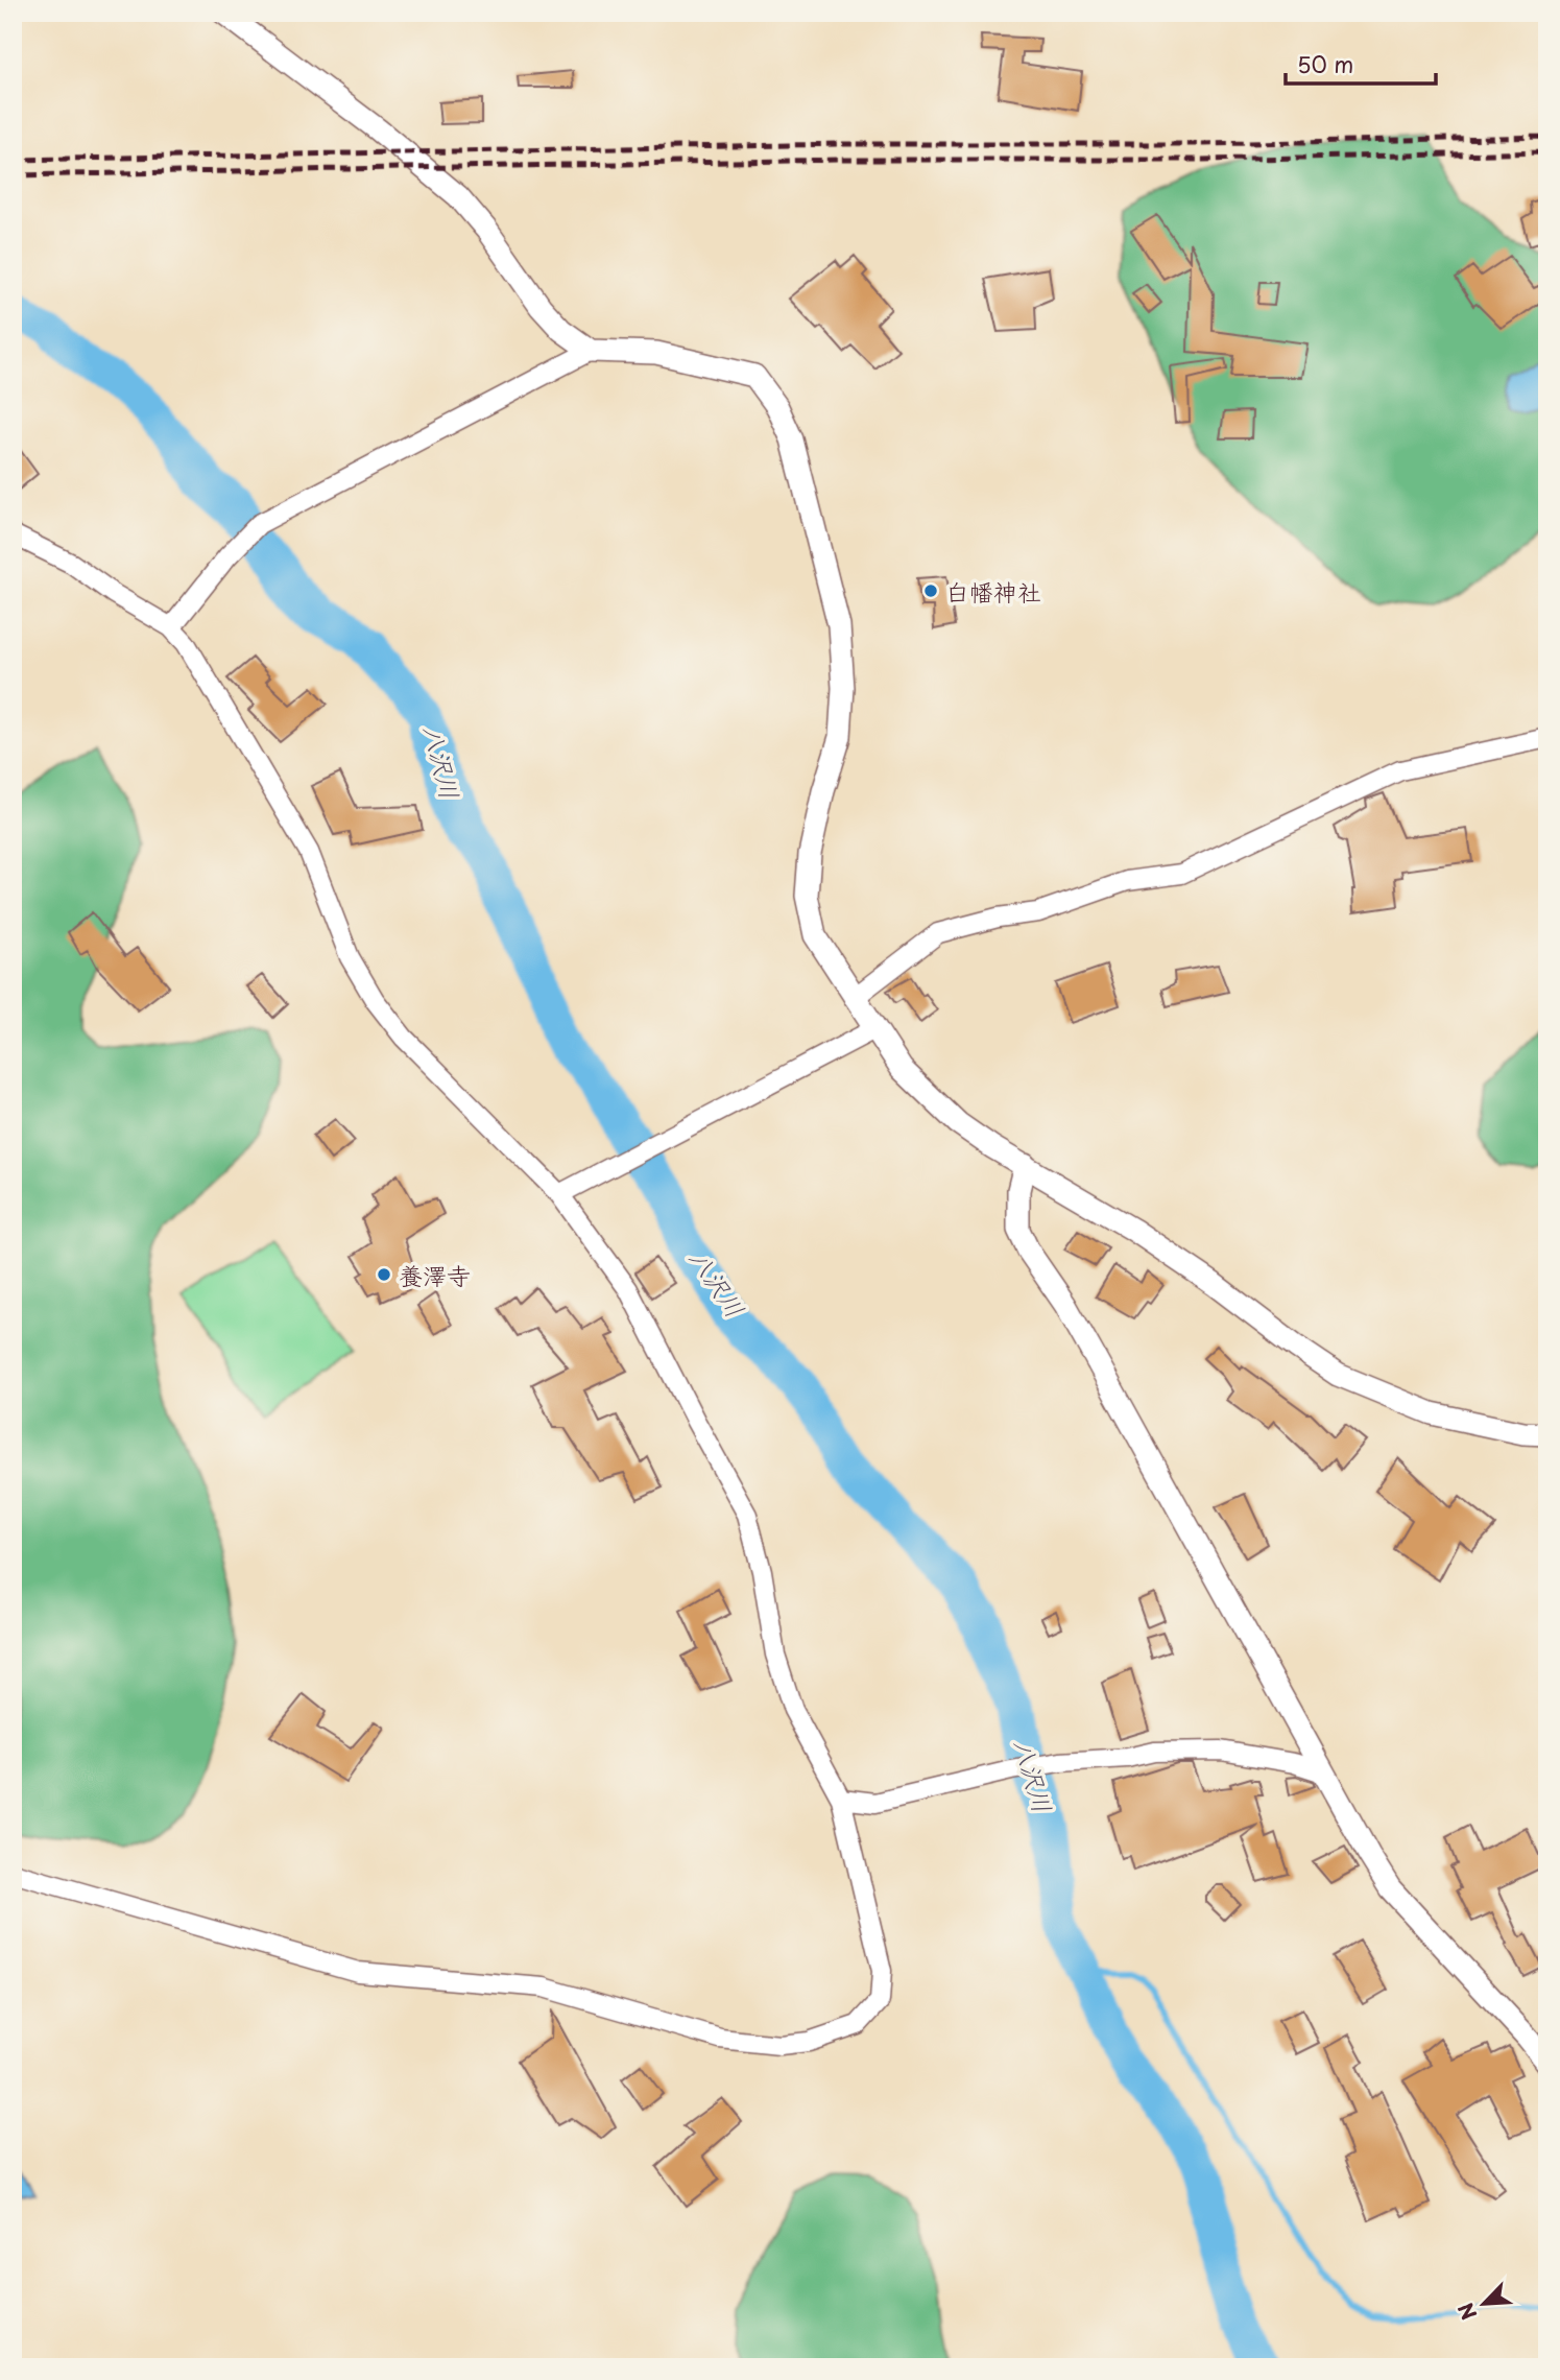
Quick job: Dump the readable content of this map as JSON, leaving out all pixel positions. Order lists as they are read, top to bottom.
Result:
{
  "water": ["八沢川"],
  "places": ["白幡神社", "養澤寺"],
  "scale_bar": "50 m",
  "north": "bottom left"
}
